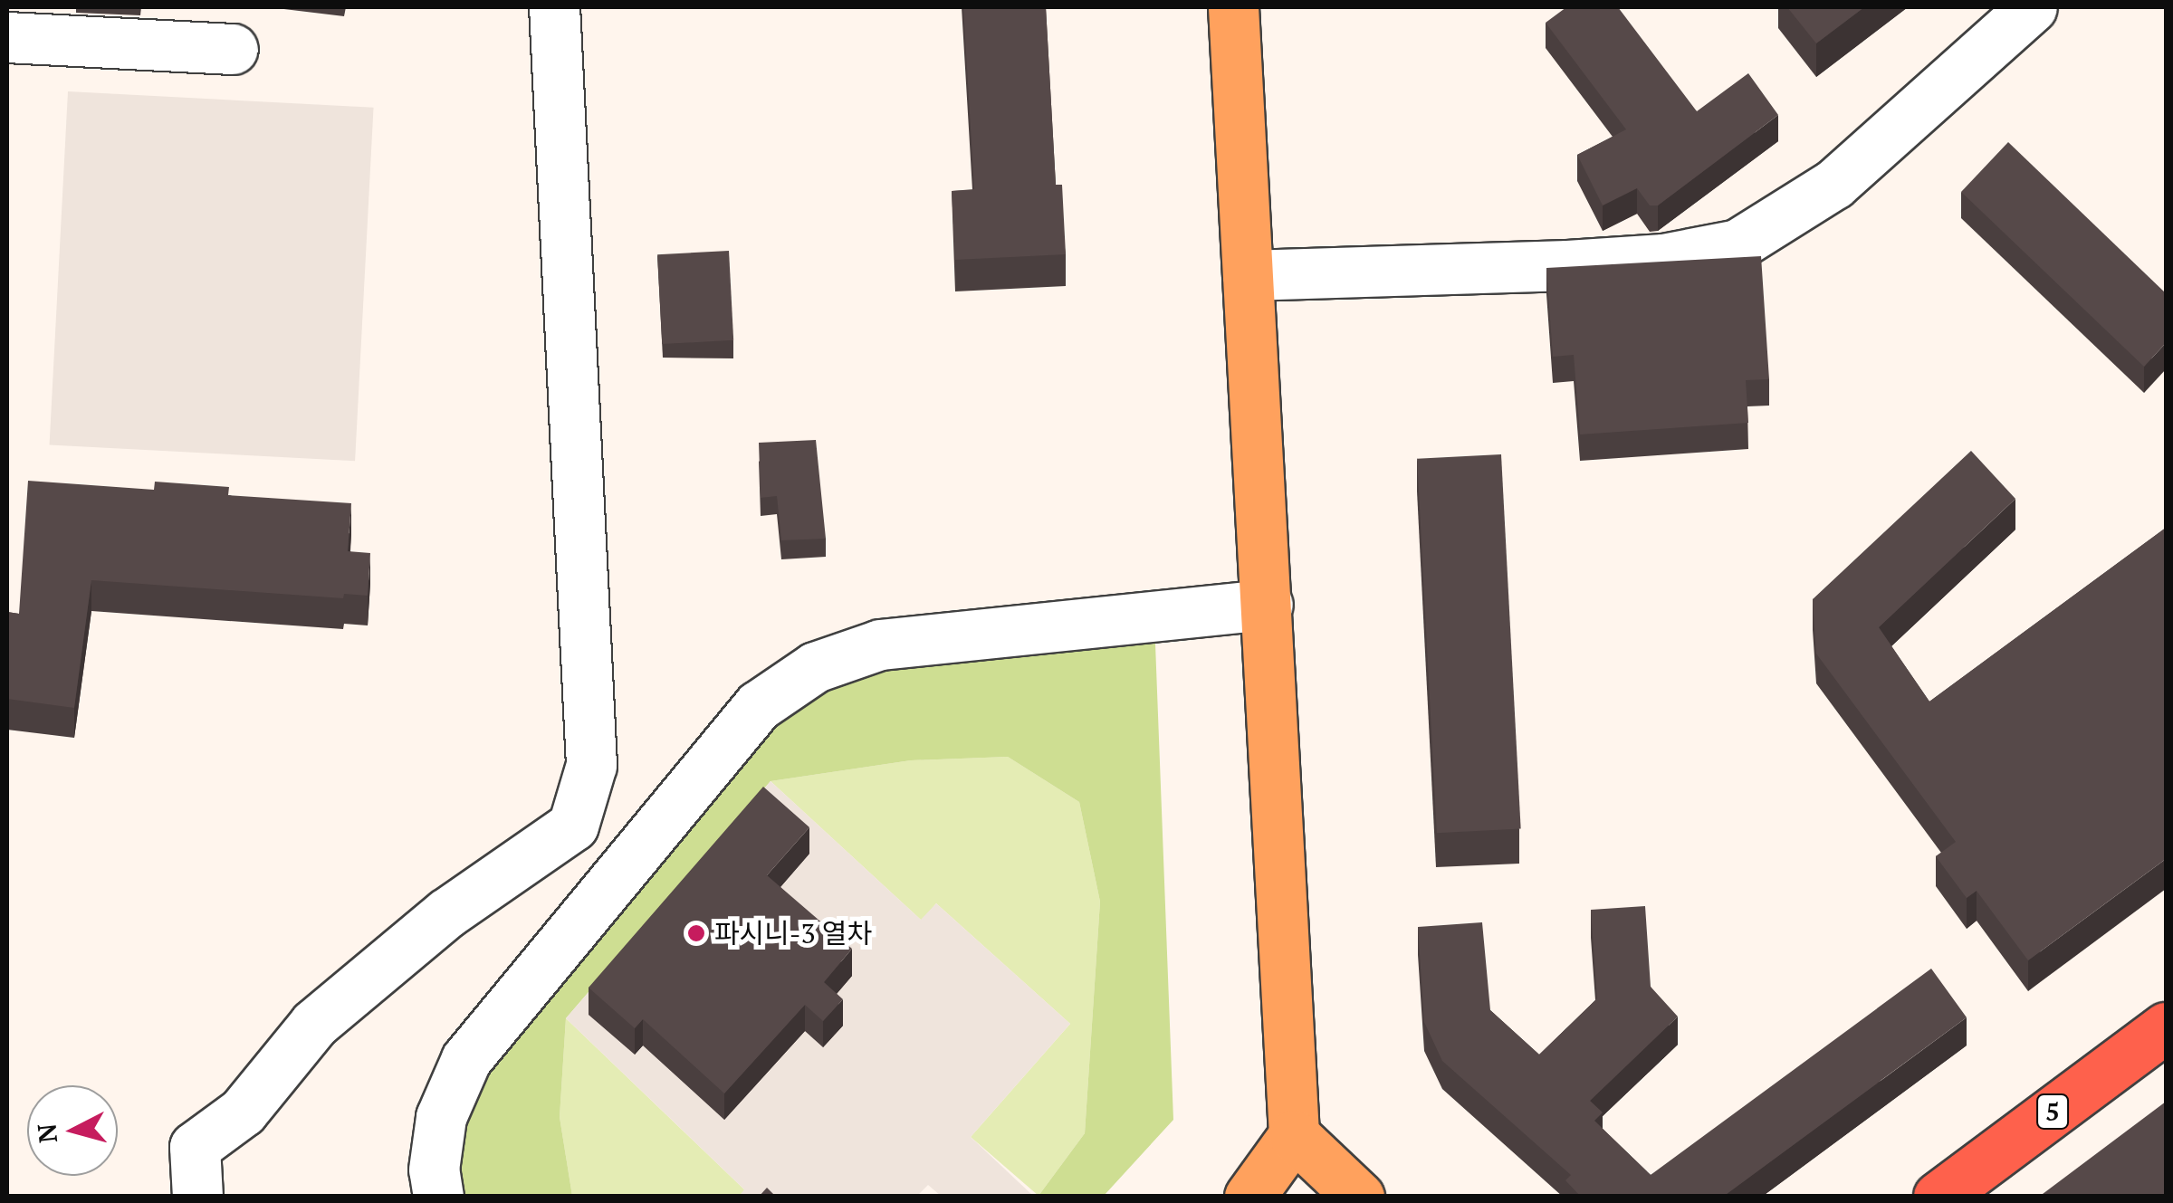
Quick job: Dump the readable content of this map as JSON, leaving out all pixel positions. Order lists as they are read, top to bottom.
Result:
{
  "streets": {
    "highway": ["5"]
  },
  "places": ["파시니-3 열차"],
  "north": "left"
}
